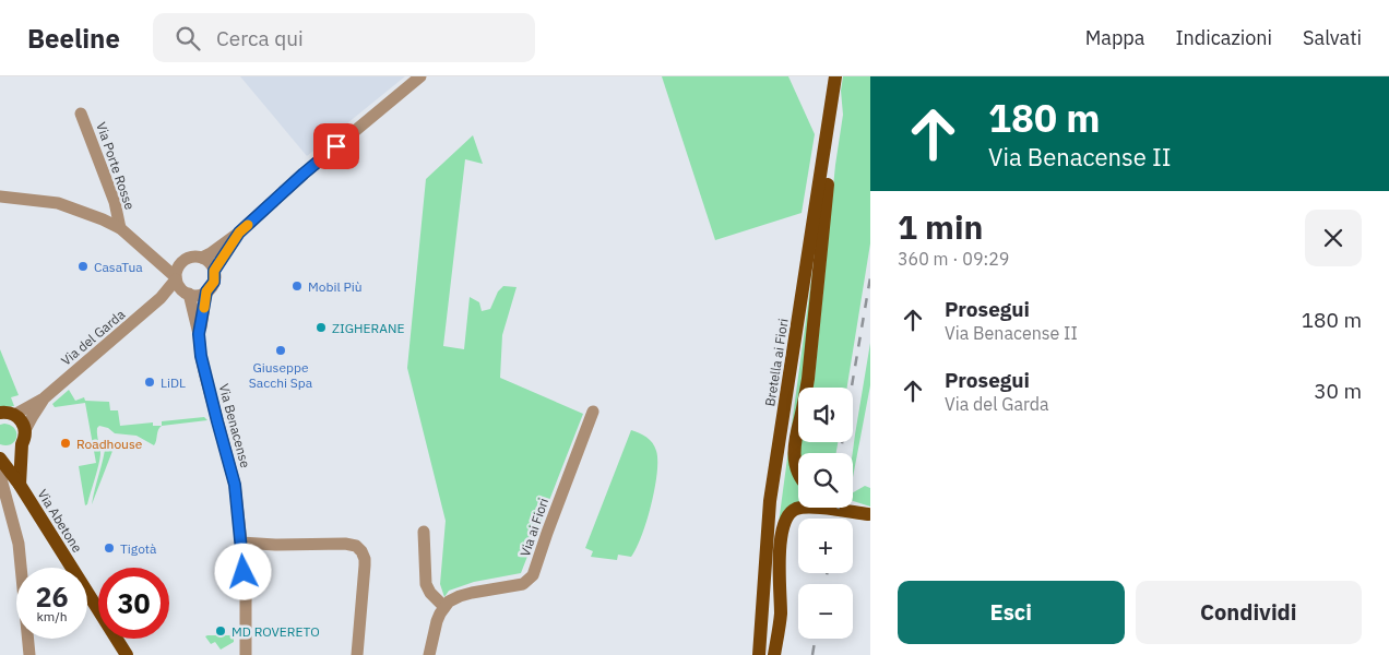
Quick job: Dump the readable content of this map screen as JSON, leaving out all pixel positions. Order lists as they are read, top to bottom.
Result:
{
  "streets": {
    "main road": ["Bretella ai Fiori", "Via Abetone"],
    "street": [
      "Via Porte Rosse",
      "Via del Garda",
      "Via Benacense",
      "Via ai Fiori"
    ]
  },
  "crossings": [
    ["Via Porte Rosse", "Via del Garda"]
  ],
  "places": [
    "CasaTua",
    "Mobil Più",
    "ZIGHERANE",
    "Giuseppe Sacchi Spa",
    "LiDL",
    "Roadhouse",
    "Tigotà",
    "MD ROVERETO"
  ],
  "page": {
    "header": "Beeline",
    "search": "Cerca qui",
    "nav": ["Mappa", "Indicazioni", "Salvati"],
    "turn": ["180 m", "Via Benacense II"],
    "heading": ["1 min", "360 m · 09:29"],
    "list": [
      {
        "name": "Prosegui",
        "note": "Via Benacense II",
        "value": "180 m"
      },
      {
        "name": "Prosegui",
        "note": "Via del Garda",
        "value": "30 m"
      }
    ],
    "map_buttons": ["+", "−"],
    "speed": "26 km/h",
    "limit": "30",
    "buttons": ["Esci", "Condividi"]
  }
}
